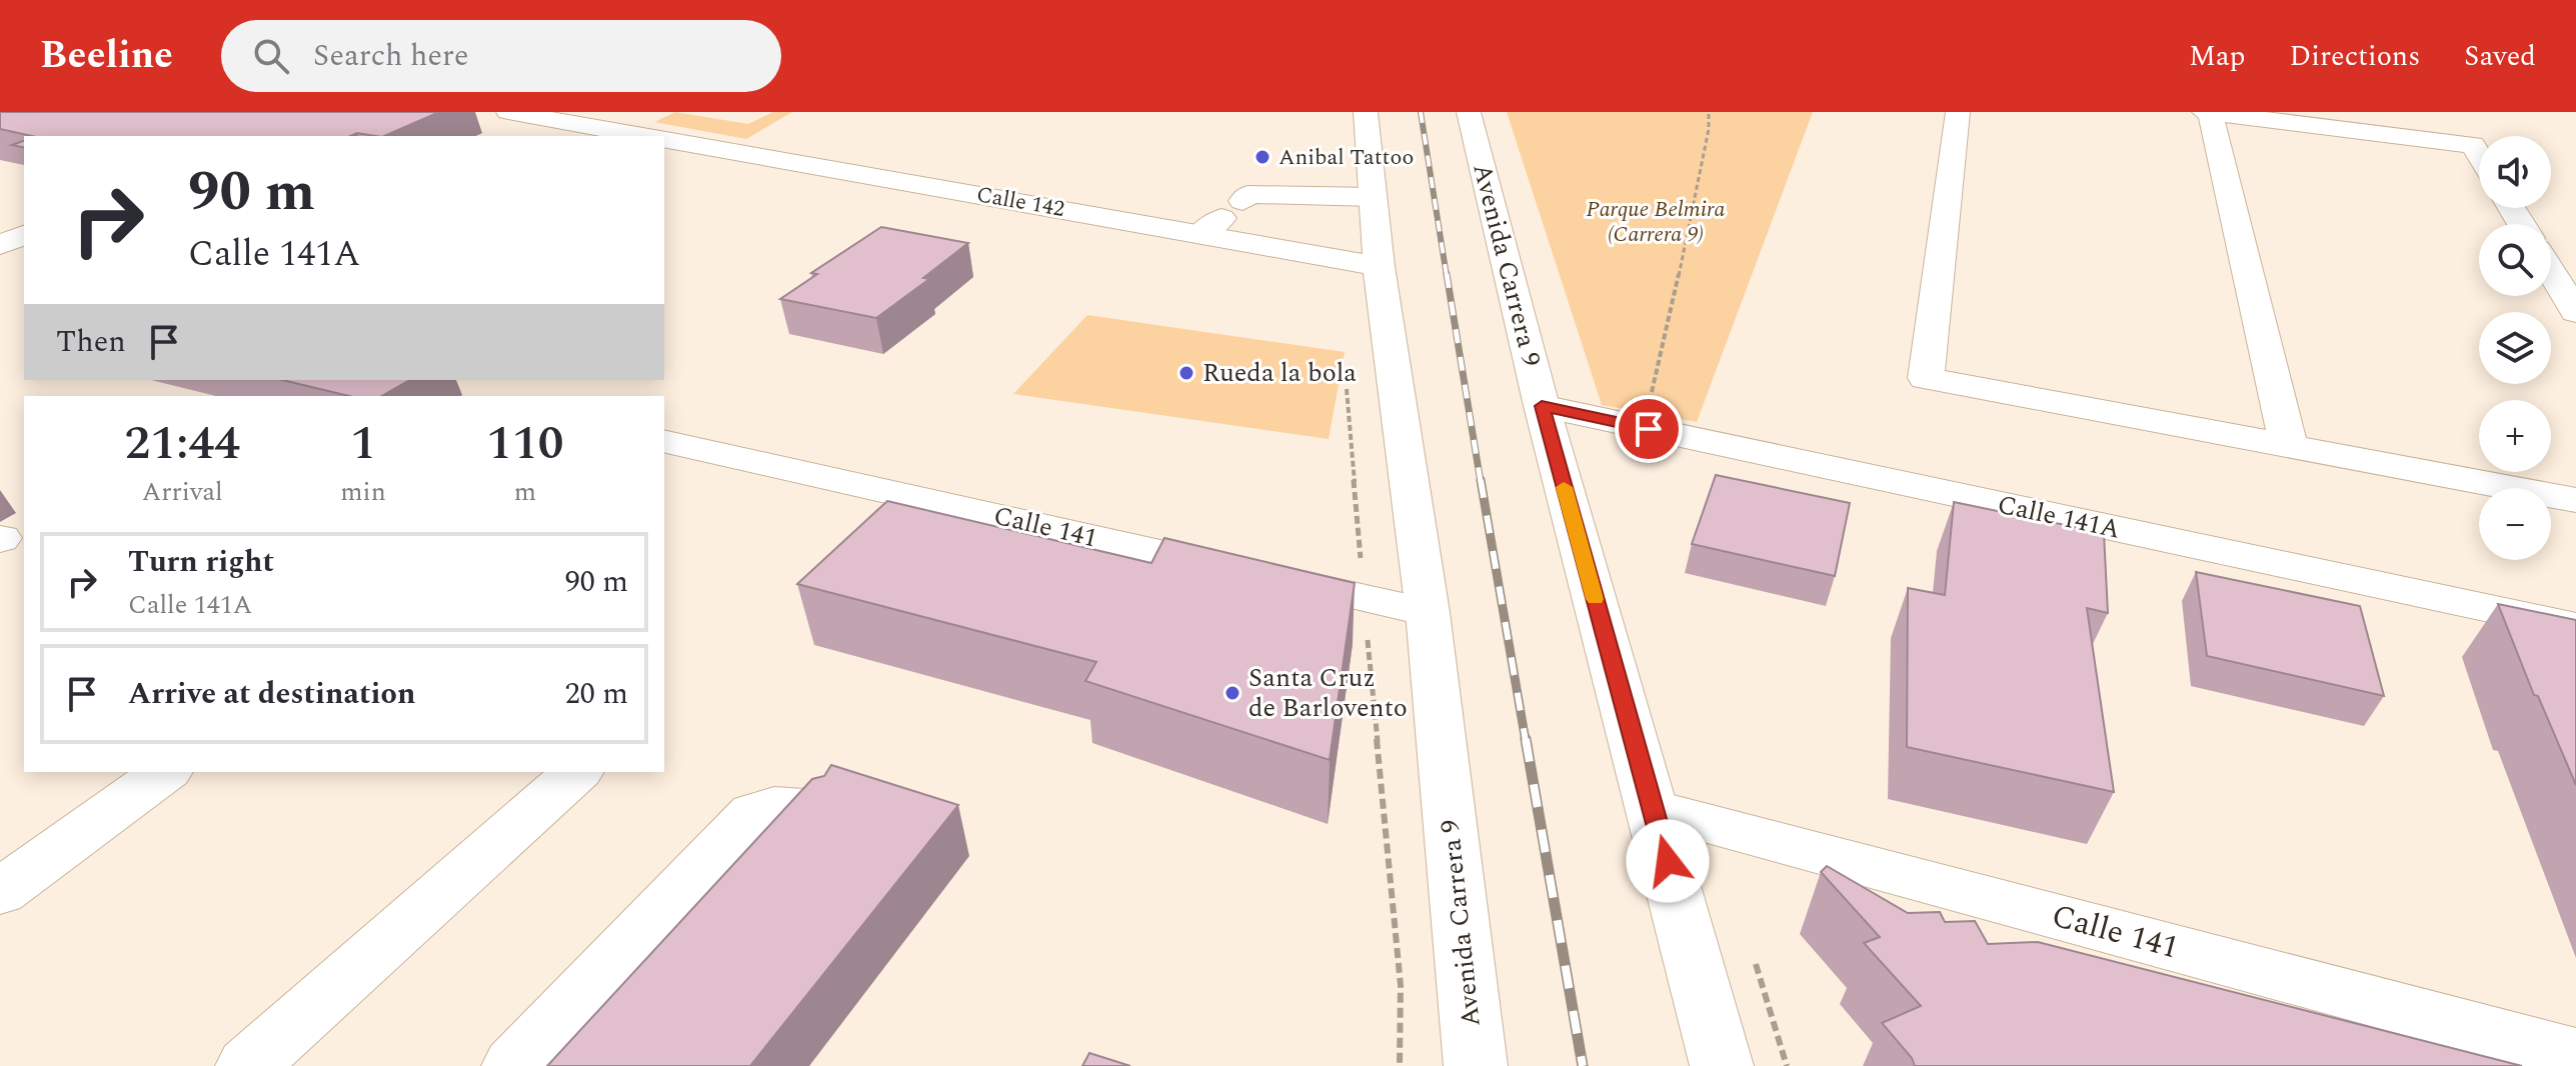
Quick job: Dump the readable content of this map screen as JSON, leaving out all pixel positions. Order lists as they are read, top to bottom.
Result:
{
  "streets": {
    "main road": [
      "Calle 142",
      "Avenida Carrera 9",
      "Calle 141A",
      "Calle 141"
    ]
  },
  "crossings": [
    ["Calle 142", "Avenida Carrera 9"],
    ["Avenida Carrera 9", "Calle 141A"],
    ["Avenida Carrera 9", "Calle 141"]
  ],
  "parks": ["Parque Belmira (Carrera 9)"],
  "places": ["Anibal Tattoo", "Rueda la bola", "Santa Cruz de Barlovento"],
  "page": {
    "header": "Beeline",
    "search": "Search here",
    "nav": ["Map", "Directions", "Saved"],
    "map_buttons": ["+", "−"],
    "turn": ["90 m", "Calle 141A"],
    "then": "Then",
    "eta": [
      "21:44",
      "Arrival",
      "1",
      "min",
      "110",
      "m"
    ],
    "list": [
      {
        "name": "Turn right",
        "note": "Calle 141A",
        "value": "90 m"
      },
      {
        "name": "Arrive at destination",
        "value": "20 m"
      }
    ]
  }
}
